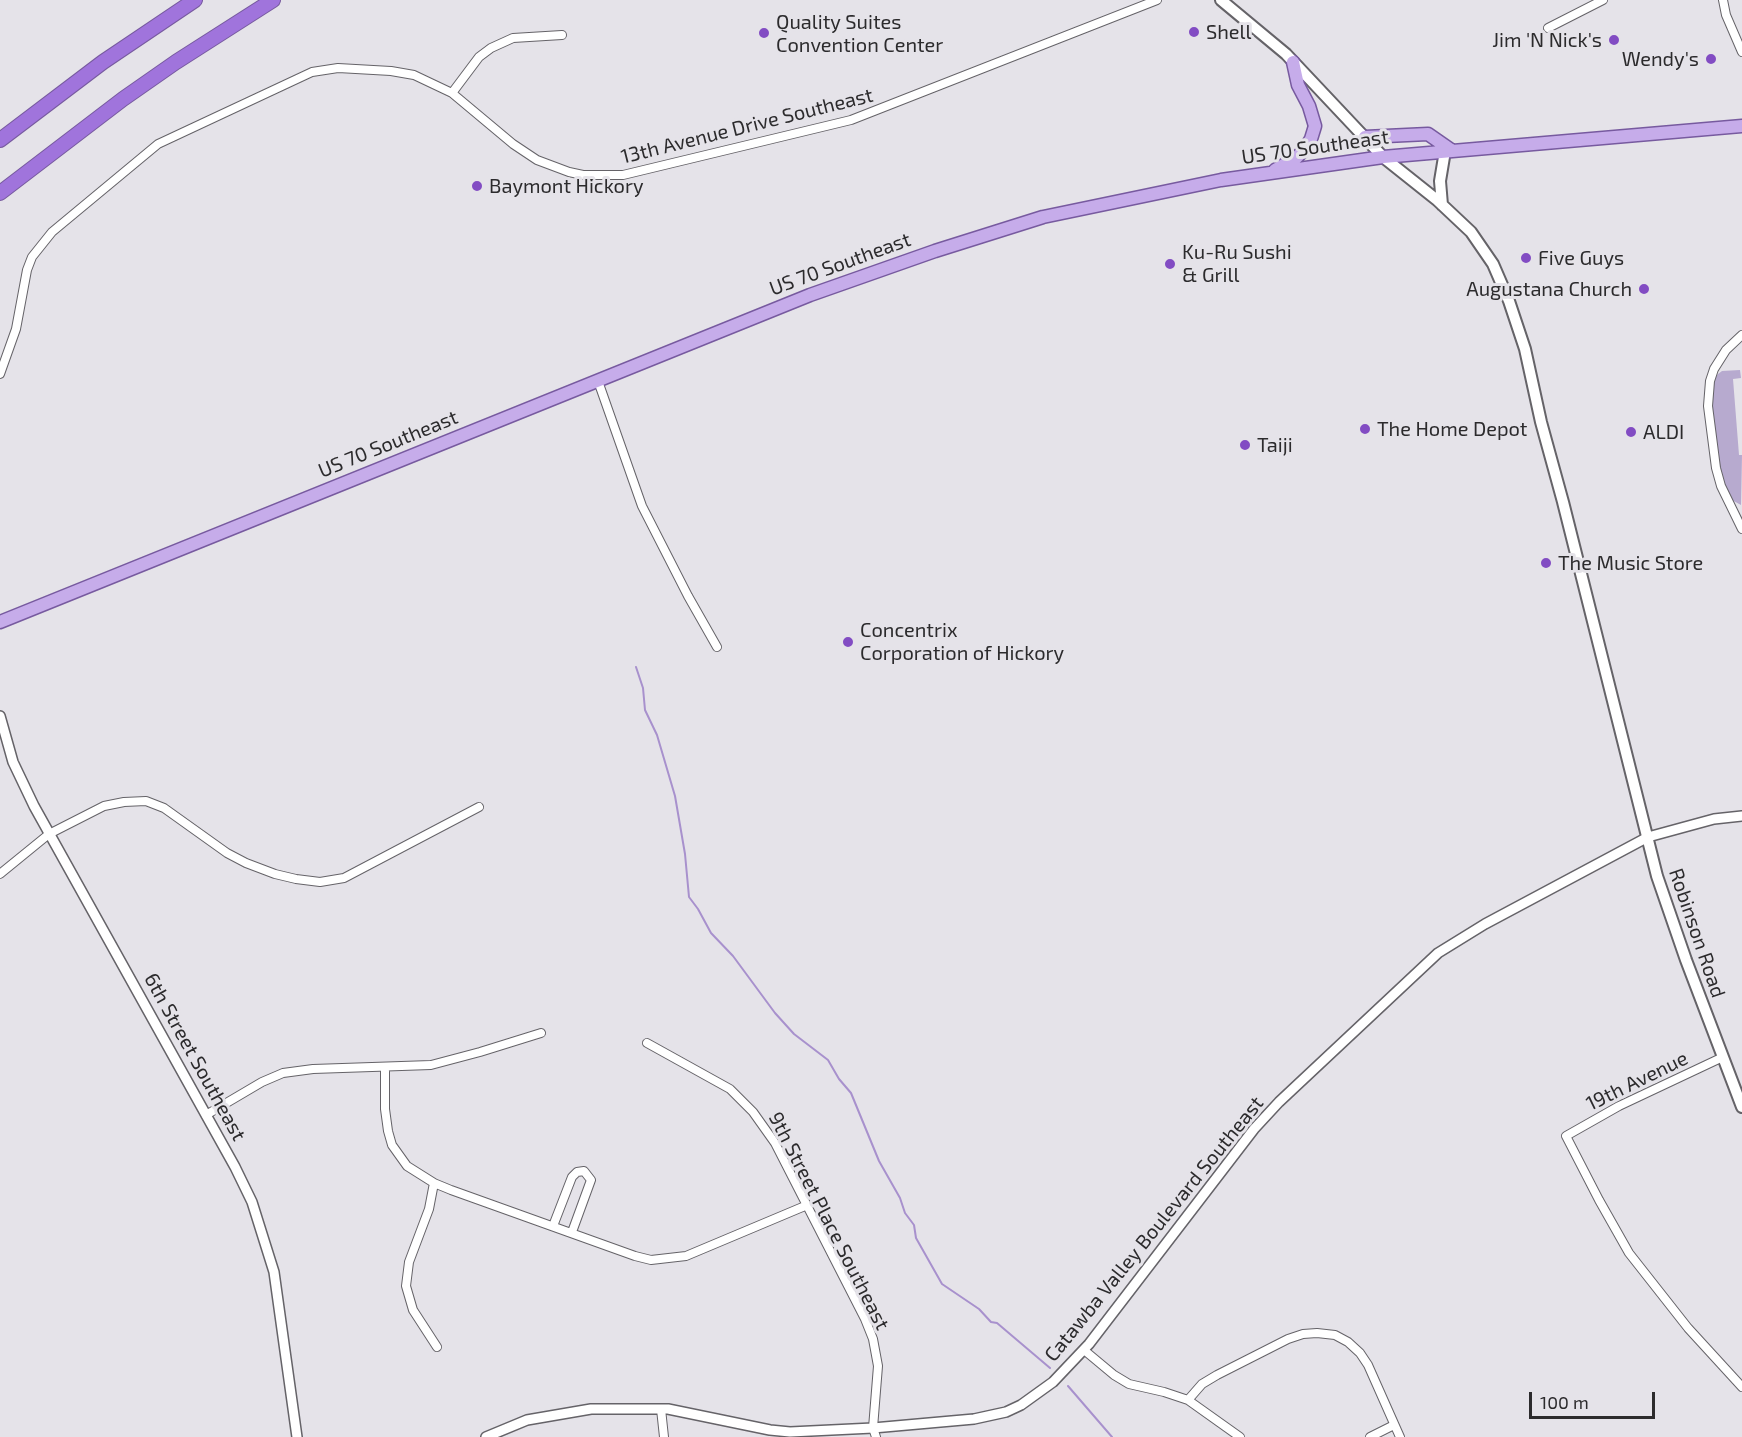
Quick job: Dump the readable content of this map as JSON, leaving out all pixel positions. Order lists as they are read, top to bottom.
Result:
{
  "streets": {
    "main road": ["US 70 Southeast", "Robinson Road"],
    "street": [
      "13th Avenue Drive Southeast",
      "6th Street Southeast",
      "19th Avenue",
      "9th Street Place Southeast",
      "Catawba Valley Boulevard Southeast"
    ]
  },
  "crossings": [
    ["US 70 Southeast", "Robinson Road"],
    ["Robinson Road", "19th Avenue"],
    ["Robinson Road", "Catawba Valley Boulevard Southeast"],
    ["9th Street Place Southeast", "Catawba Valley Boulevard Southeast"]
  ],
  "places": [
    "Shell",
    "Quality Suites Convention Center",
    "Jim 'N Nick's",
    "Wendy's",
    "Baymont Hickory",
    "Five Guys",
    "Ku-Ru Sushi & Grill",
    "Augustana Church",
    "The Home Depot",
    "ALDI",
    "Taiji",
    "The Music Store",
    "Concentrix Corporation of Hickory"
  ],
  "scale_bar": "100 m"
}
